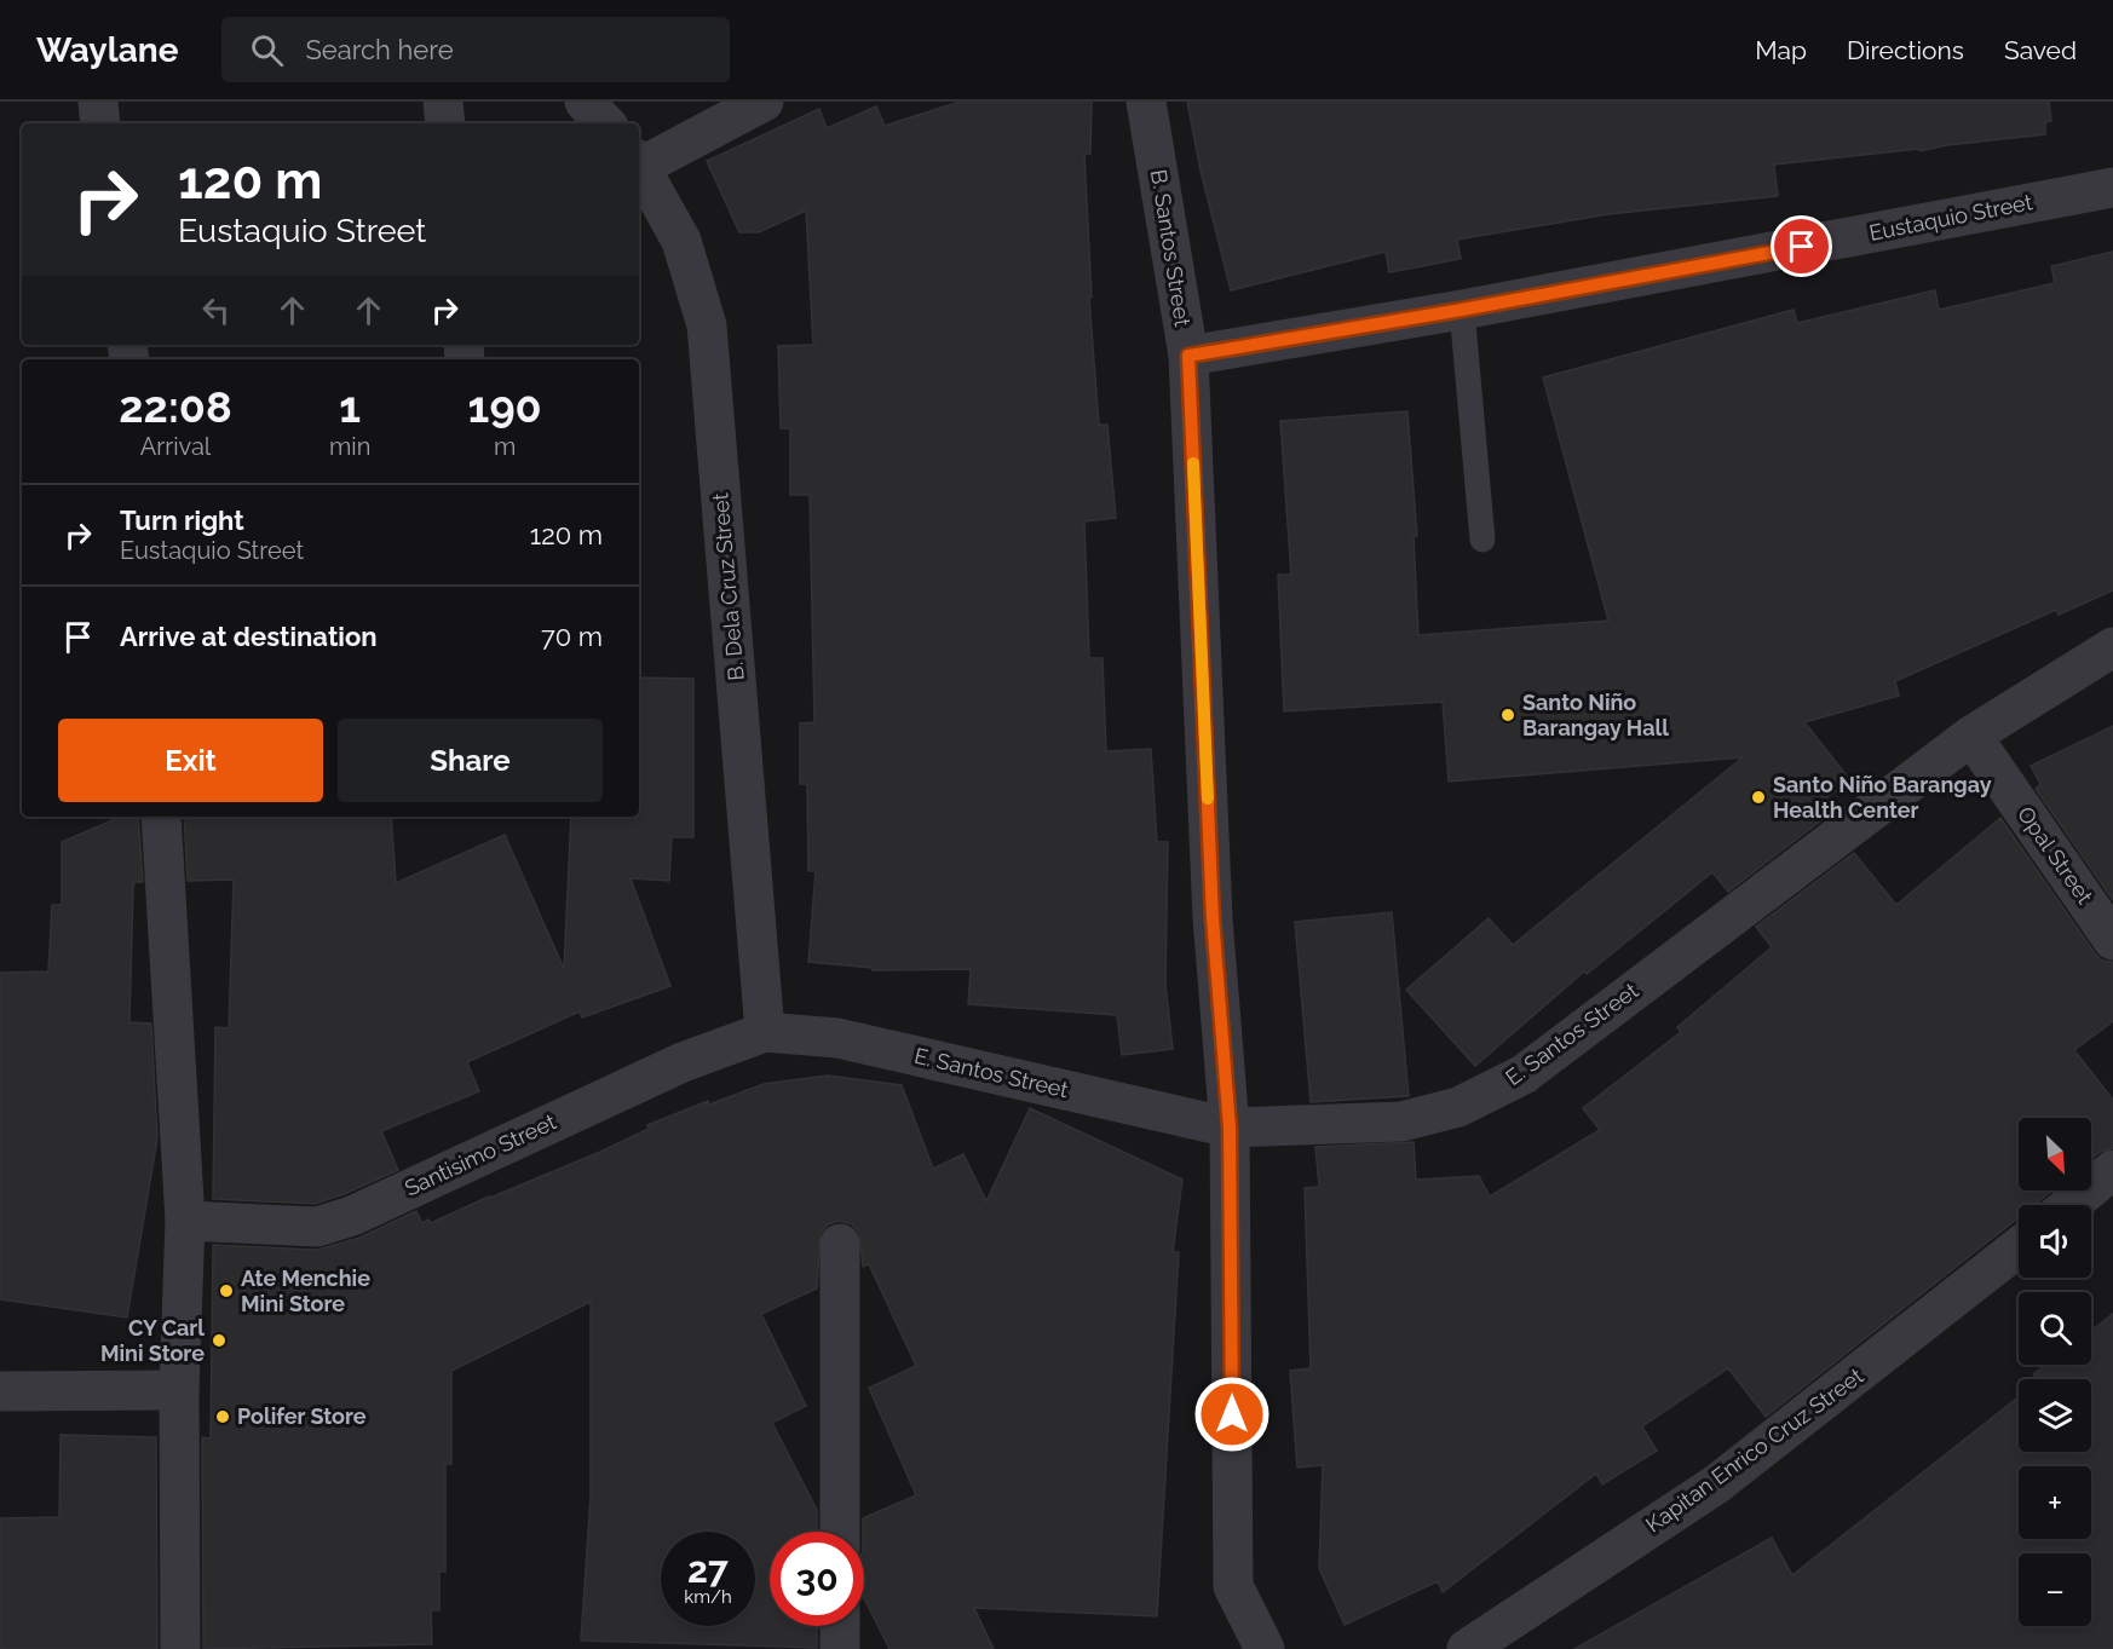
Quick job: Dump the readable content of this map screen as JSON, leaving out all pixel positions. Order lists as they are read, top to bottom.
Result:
{
  "streets": {
    "street": [
      "Eustaquio Street",
      "B. Santos Street",
      "B. Dela Cruz Street",
      "Opal Street",
      "E. Santos Street",
      "Santisimo Street",
      "Kapitan Enrico Cruz Street"
    ]
  },
  "crossings": [
    ["Eustaquio Street", "B. Santos Street"],
    ["B. Santos Street", "E. Santos Street"],
    ["B. Dela Cruz Street", "E. Santos Street"],
    ["B. Dela Cruz Street", "Santisimo Street"],
    ["Opal Street", "E. Santos Street"],
    ["E. Santos Street", "Santisimo Street"]
  ],
  "places": [
    "Santo Niño Barangay Hall",
    "Santo Niño Barangay Health Center",
    "Ate Menchie Mini Store",
    "CY Carl Mini Store",
    "Polifer Store"
  ],
  "north": "bottom right",
  "page": {
    "header": "Waylane",
    "search": "Search here",
    "nav": ["Map", "Directions", "Saved"],
    "turn": ["120 m", "Eustaquio Street"],
    "eta": [
      "22:08",
      "Arrival",
      "1",
      "min",
      "190",
      "m"
    ],
    "list": [
      {
        "name": "Turn right",
        "note": "Eustaquio Street",
        "value": "120 m"
      },
      {
        "name": "Arrive at destination",
        "value": "70 m"
      }
    ],
    "buttons": ["Exit", "Share"],
    "map_buttons": ["+", "−"],
    "speed": "27 km/h",
    "limit": "30"
  }
}
